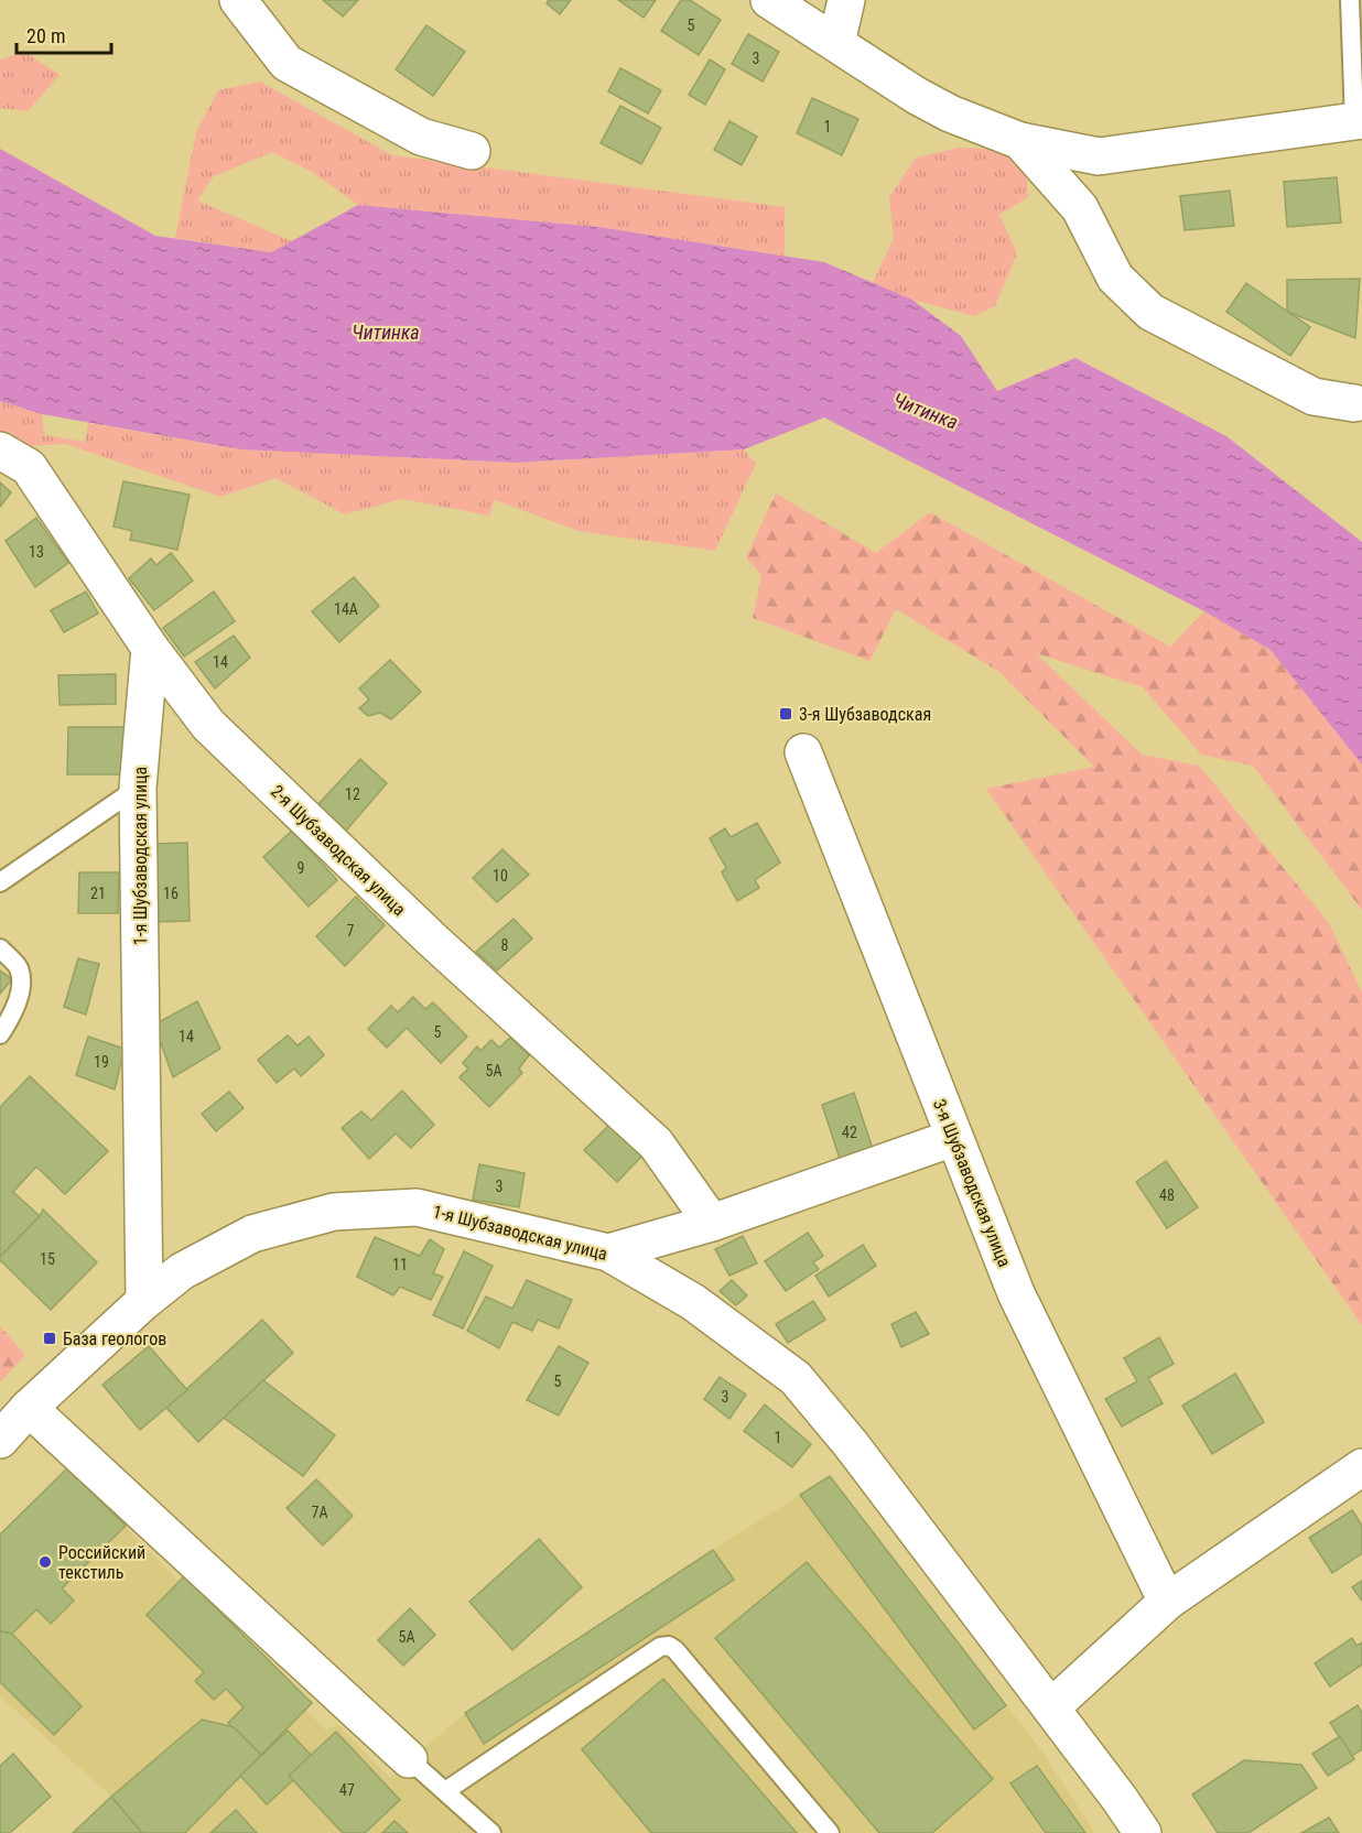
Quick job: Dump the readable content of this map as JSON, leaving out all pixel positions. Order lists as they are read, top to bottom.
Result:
{
  "streets": {
    "street": ["2-я Шубзаводская улица", "1-я Шубзаводская улица", "3-я Шубзаводская улица"]
  },
  "crossings": [
    ["2-я Шубзаводская улица", "1-я Шубзаводская улица"]
  ],
  "water": ["Читинка"],
  "places": {
    "transit": ["3-я Шубзаводская", "База геологов"],
    "other": ["Российский текстиль"]
  },
  "house_numbers": [
    "5",
    "3",
    "1",
    "13",
    "14А",
    "14",
    "12",
    "9",
    "10",
    "21",
    "16",
    "7",
    "8",
    "5",
    "14",
    "19",
    "5А",
    "42",
    "3",
    "48",
    "15",
    "11",
    "5",
    "3",
    "1",
    "7А",
    "5А",
    "47"
  ],
  "scale_bar": "20 m"
}
